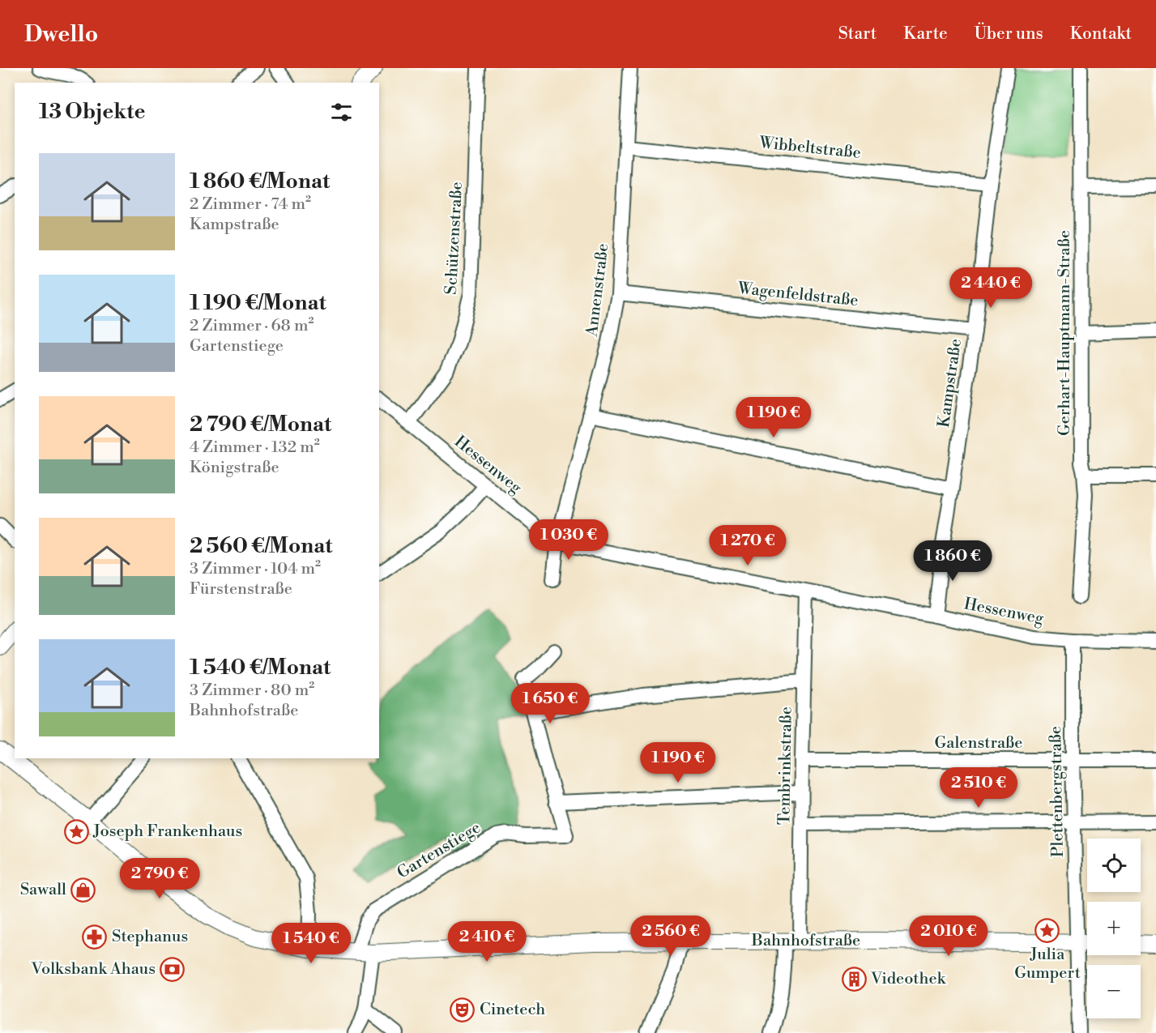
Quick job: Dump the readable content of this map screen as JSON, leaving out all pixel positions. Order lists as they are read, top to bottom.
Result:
{
  "streets": {
    "street": [
      "Wibbeltstraße",
      "Schützenstraße",
      "Annenstraße",
      "Wagenfeldstraße",
      "Gerhart-Hauptmann-Straße",
      "Kampstraße",
      "Hessenweg",
      "Galenstraße",
      "Tembrinkstraße",
      "Plettenbergstraße",
      "Gartenstiege",
      "Bahnhofstraße"
    ]
  },
  "crossings": [
    ["Wibbeltstraße", "Annenstraße"],
    ["Wibbeltstraße", "Kampstraße"],
    ["Schützenstraße", "Hessenweg"],
    ["Annenstraße", "Wagenfeldstraße"],
    ["Annenstraße", "Hessenweg"],
    ["Wagenfeldstraße", "Kampstraße"],
    ["Kampstraße", "Hessenweg"],
    ["Hessenweg", "Tembrinkstraße"],
    ["Hessenweg", "Plettenbergstraße"],
    ["Galenstraße", "Tembrinkstraße"],
    ["Galenstraße", "Plettenbergstraße"],
    ["Tembrinkstraße", "Bahnhofstraße"],
    ["Plettenbergstraße", "Bahnhofstraße"],
    ["Gartenstiege", "Bahnhofstraße"]
  ],
  "places": {
    "place": ["Joseph Frankenhaus", "Julia Gumpert"],
    "shop": ["Sawall"],
    "pharmacy": ["Stephanus"],
    "bank": ["Volksbank Ahaus"],
    "building": ["Videothek"],
    "theatre": ["Cinetech"]
  },
  "page": {
    "header": "Dwello",
    "nav": [
      "Start",
      "Karte",
      "Über uns",
      "Kontakt"
    ],
    "heading": "13 Objekte",
    "list": [
      {
        "name": "1 860 €/Monat",
        "note": "2 Zimmer · 74 m² · Kampstraße"
      },
      {
        "name": "1 190 €/Monat",
        "note": "2 Zimmer · 68 m² · Gartenstiege"
      },
      {
        "name": "2 790 €/Monat",
        "note": "4 Zimmer · 132 m² · Königstraße"
      },
      {
        "name": "2 560 €/Monat",
        "note": "3 Zimmer · 104 m² · Fürstenstraße"
      },
      {
        "name": "1 540 €/Monat",
        "note": "3 Zimmer · 80 m² · Bahnhofstraße"
      }
    ],
    "price": [
      "2 440 €",
      "1 190 €",
      "1 030 €",
      "1 270 €",
      "1 860 €",
      "1 650 €",
      "1 190 €",
      "2 510 €",
      "2 790 €",
      "2 560 €",
      "2 010 €",
      "2 410 €",
      "1 540 €"
    ],
    "map_buttons": ["+", "−"]
  }
}
